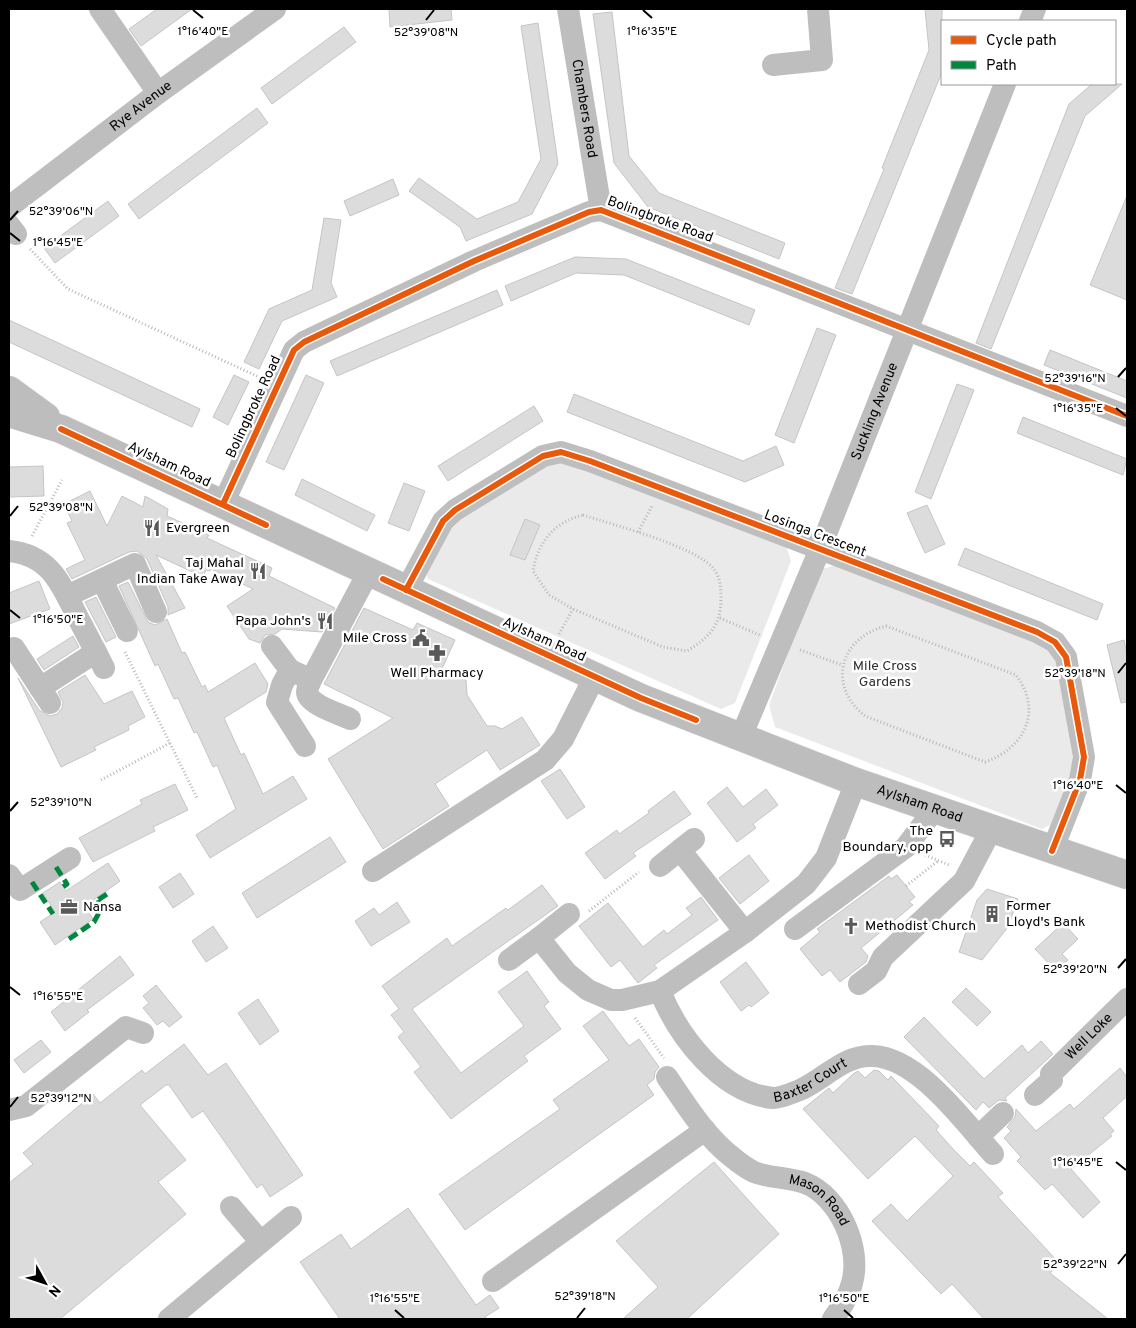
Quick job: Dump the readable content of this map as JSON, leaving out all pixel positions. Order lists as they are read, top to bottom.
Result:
{
  "streets": {
    "main road": ["Aylsham Road"],
    "street": [
      "Rye Avenue",
      "Chambers Road",
      "Bolingbroke Road",
      "Suckling Avenue",
      "Losinga Crescent",
      "Well Loke",
      "Baxter Court",
      "Mason Road"
    ]
  },
  "crossings": [
    ["Chambers Road", "Bolingbroke Road"],
    ["Bolingbroke Road", "Suckling Avenue"],
    ["Bolingbroke Road", "Aylsham Road"],
    ["Suckling Avenue", "Aylsham Road"],
    ["Suckling Avenue", "Losinga Crescent"],
    ["Aylsham Road", "Losinga Crescent"]
  ],
  "parks": ["Mile Cross Gardens"],
  "places": {
    "restaurant": ["Evergreen", "Taj Mahal Indian Take Away", "Papa John's"],
    "public building": ["Mile Cross"],
    "pharmacy": ["Well Pharmacy"],
    "bus stop": ["The Boundary, opp"],
    "office": ["Nansa"],
    "building": ["Former Lloyd's Bank"],
    "church": ["Methodist Church"]
  },
  "legend": ["Cycle path", "Path"],
  "north": "bottom right",
  "coordinates": [
    "1°16'40\"E",
    "1°16'35\"E",
    "52°39'08\"N",
    "52°39'06\"N",
    "1°16'45\"E",
    "52°39'16\"N",
    "1°16'50\"E",
    "52°39'18\"N",
    "52°39'10\"N",
    "52°39'20\"N",
    "1°16'55\"E",
    "52°39'12\"N",
    "52°39'22\"N"
  ]
}
